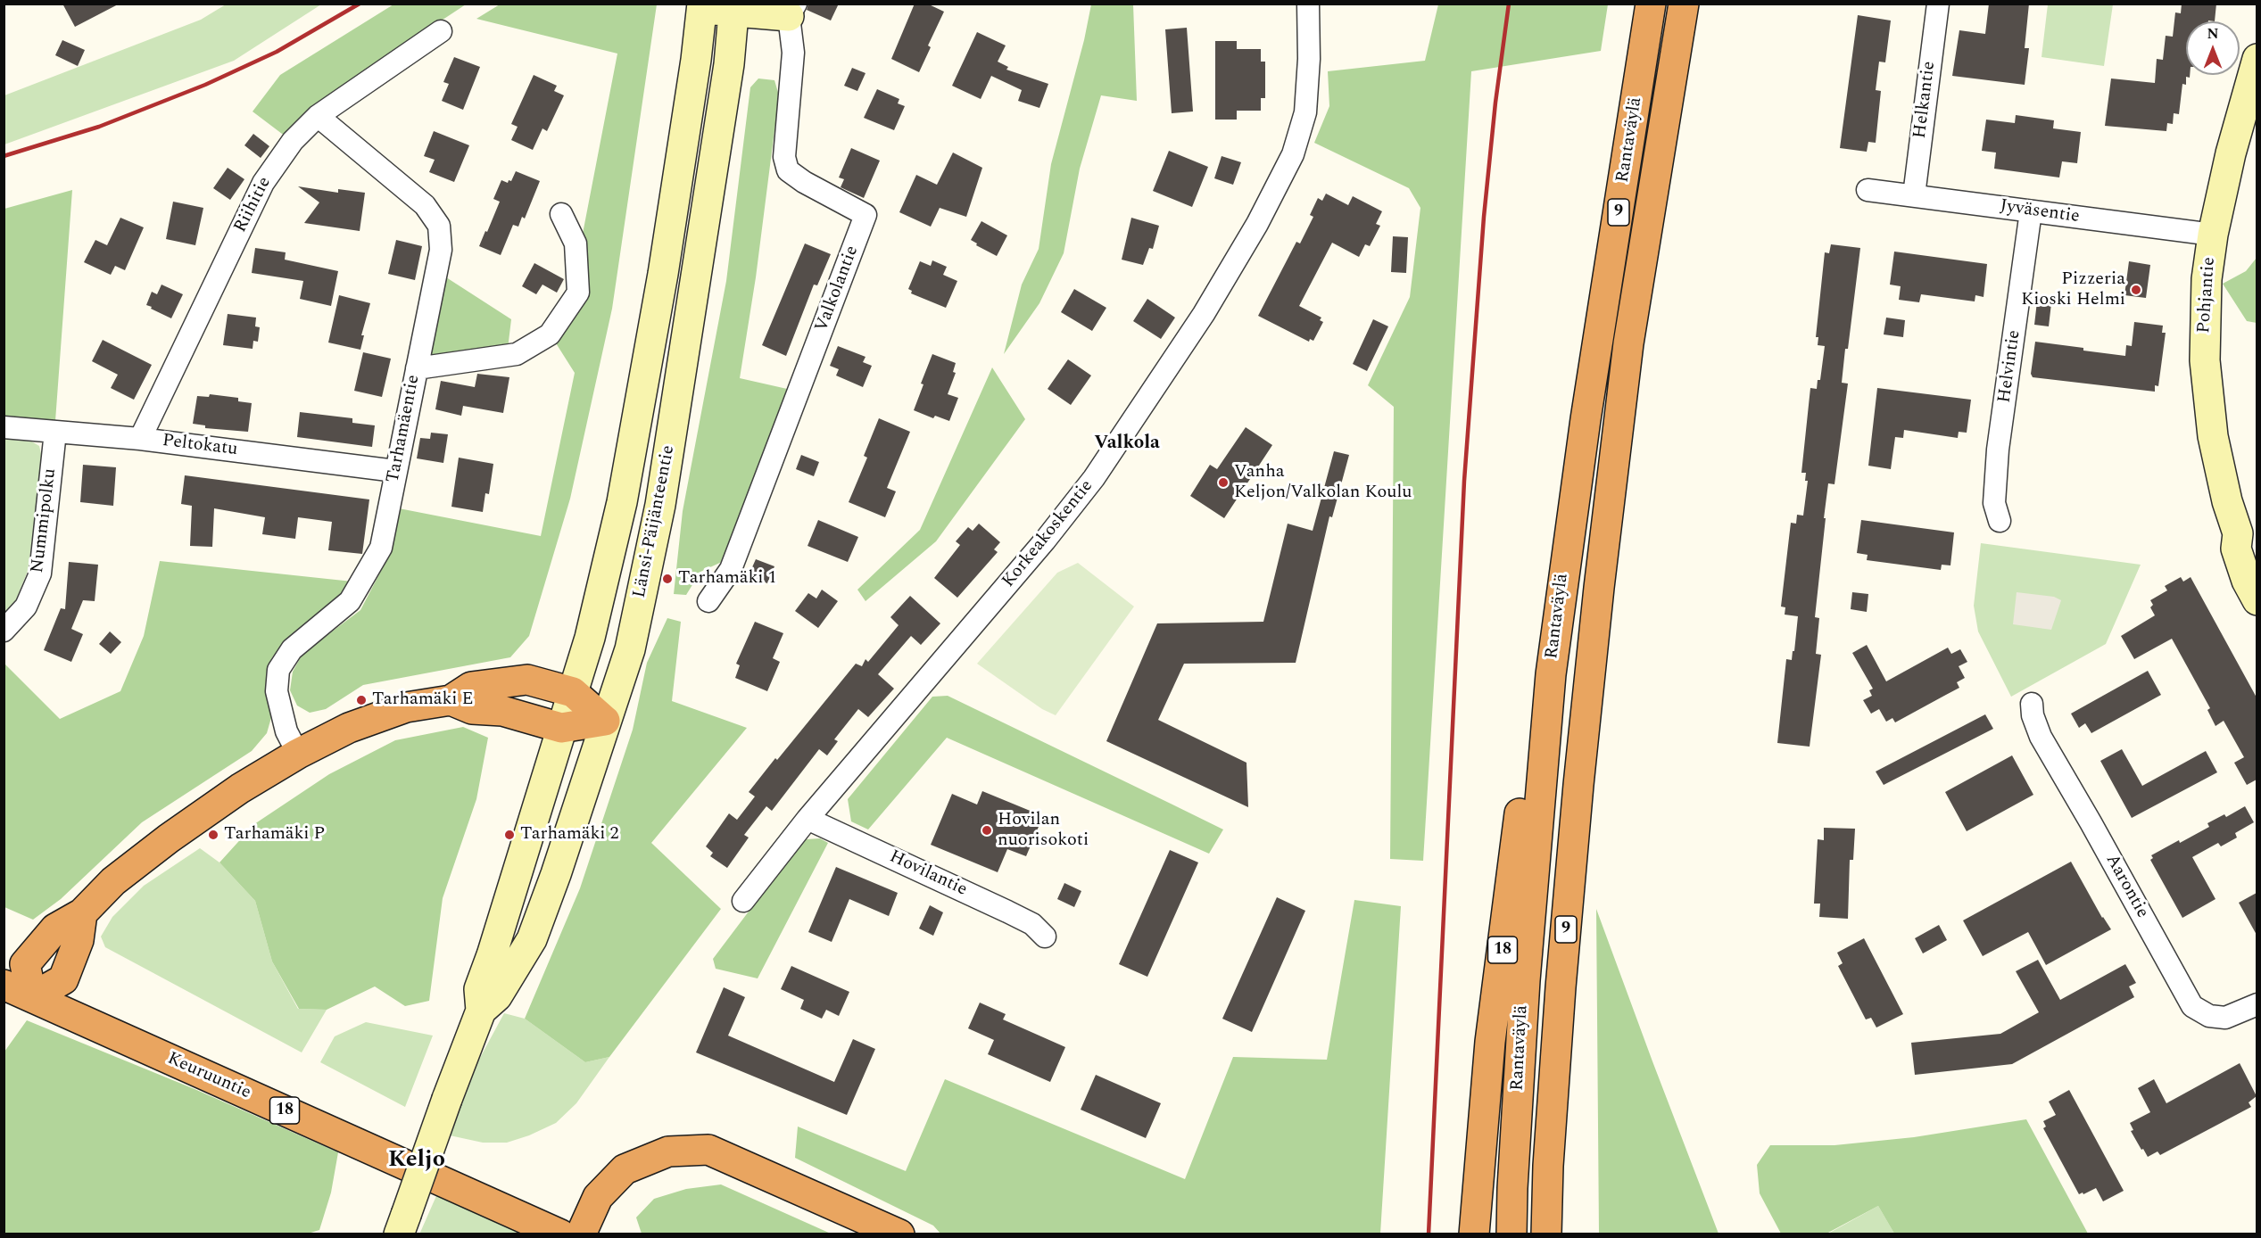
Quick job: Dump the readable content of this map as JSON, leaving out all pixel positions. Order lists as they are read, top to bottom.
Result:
{
  "streets": {
    "highway": [
      "Rantaväylä",
      "9",
      "18",
      "Keuruuntie"
    ],
    "main road": ["Pohjantie", "Länsi-Päijänteentie"],
    "street": [
      "Helkantie",
      "Riihitie",
      "Jyväsentie",
      "Valkolantie",
      "Helvintie",
      "Tarhamäentie",
      "Peltokatu",
      "Nummipolku",
      "Korkeakoskentie",
      "Hovilantie",
      "Aarontie"
    ]
  },
  "crossings": [
    ["Helkantie", "Jyväsentie"],
    ["Rantaväylä", "18"],
    ["Riihitie", "Tarhamäentie"],
    ["Riihitie", "Peltokatu"],
    ["Jyväsentie", "Pohjantie"],
    ["Jyväsentie", "Helvintie"],
    ["Tarhamäentie", "Peltokatu"],
    ["Peltokatu", "Nummipolku"],
    ["Korkeakoskentie", "Hovilantie"]
  ],
  "districts": ["Valkola", "Keljo"],
  "places": [
    "Pizzeria Kioski Helmi",
    "Vanha Keljon/Valkolan Koulu",
    "Tarhamäki 1",
    "Tarhamäki E",
    "Hovilan nuorisokoti",
    "Tarhamäki P",
    "Tarhamäki 2"
  ],
  "north": "top"
}
